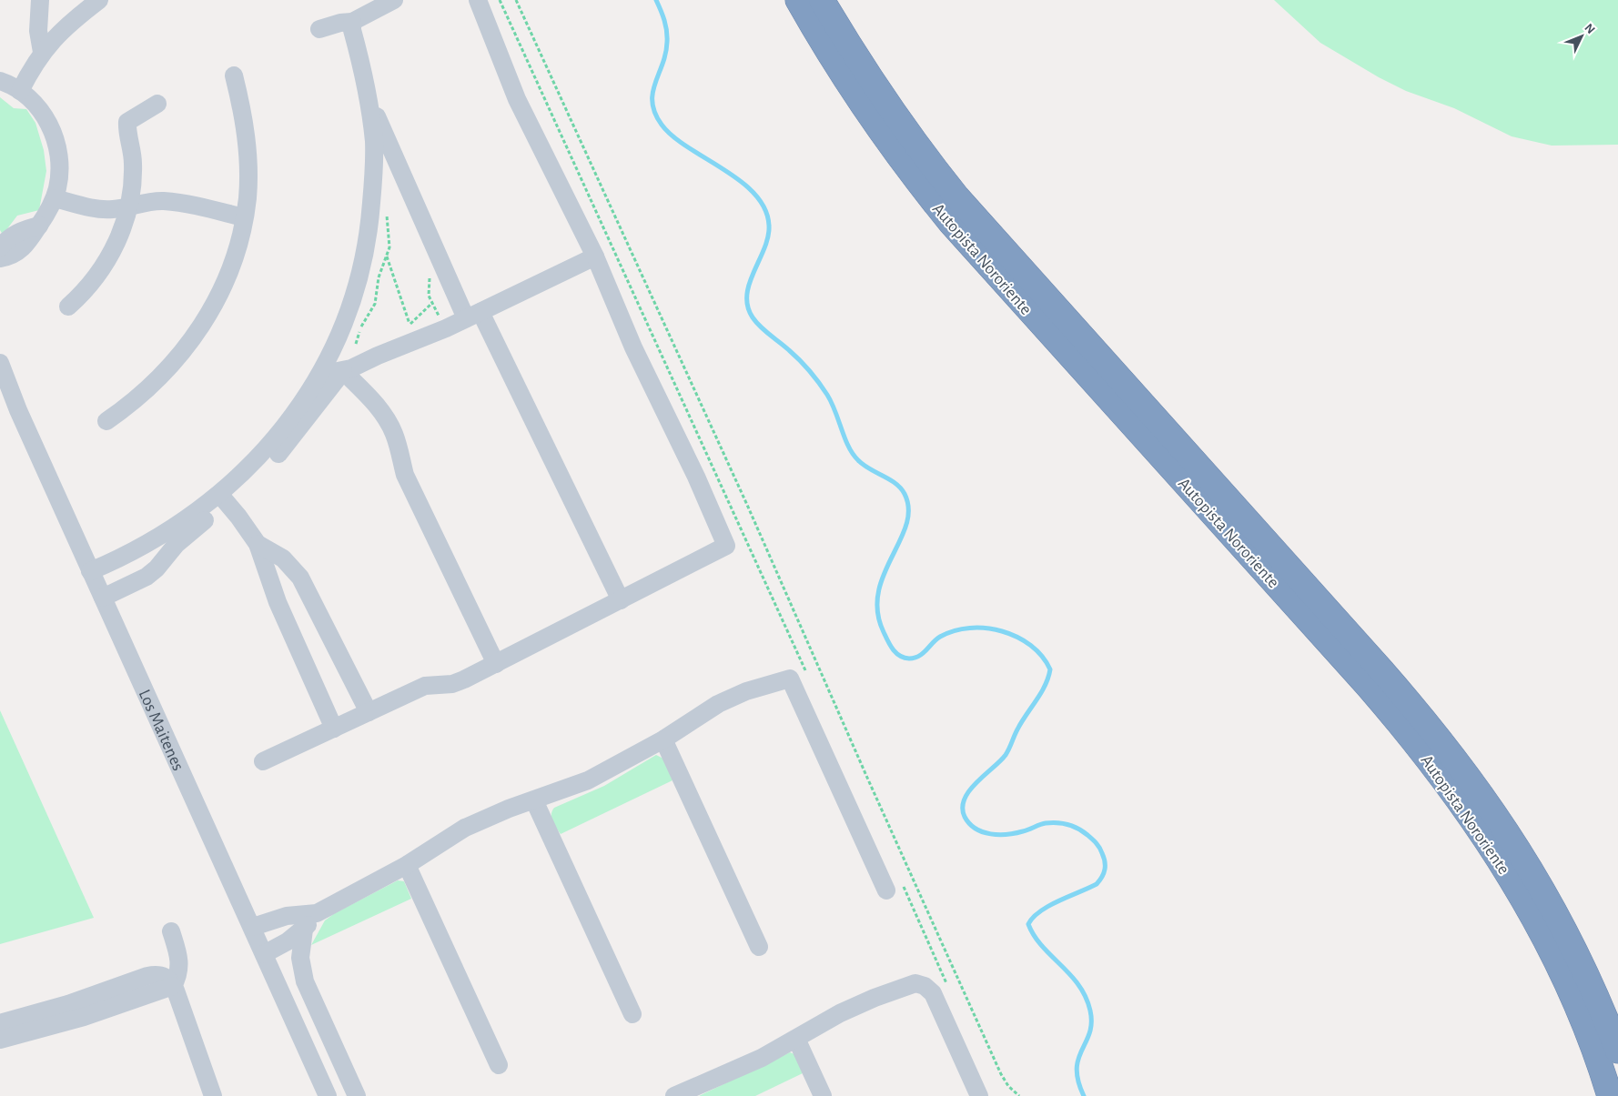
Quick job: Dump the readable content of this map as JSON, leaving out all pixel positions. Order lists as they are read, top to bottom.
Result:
{
  "streets": {
    "highway": ["Autopista Nororiente"],
    "street": ["Los Maitenes"]
  },
  "north": "top right"
}
